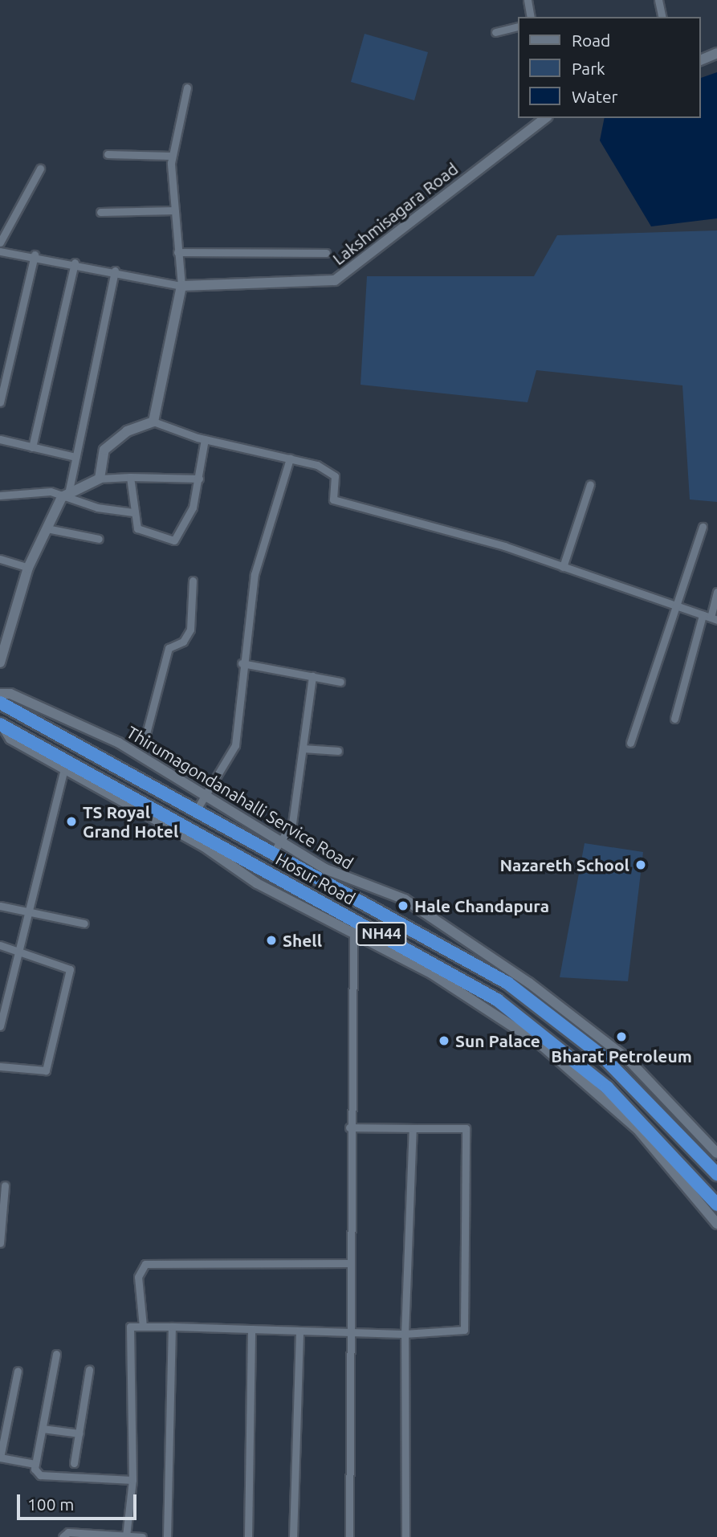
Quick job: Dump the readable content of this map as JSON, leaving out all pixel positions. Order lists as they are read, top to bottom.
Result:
{
  "streets": {
    "highway": ["Hosur Road", "NH44"],
    "street": ["Lakshmisagara Road", "Thirumagondanahalli Service Road"]
  },
  "places": [
    "TS Royal Grand Hotel",
    "Nazareth School",
    "Hale Chandapura",
    "Shell",
    "Bharat Petroleum",
    "Sun Palace"
  ],
  "legend": ["Road", "Park", "Water"],
  "scale_bar": "100 m"
}
